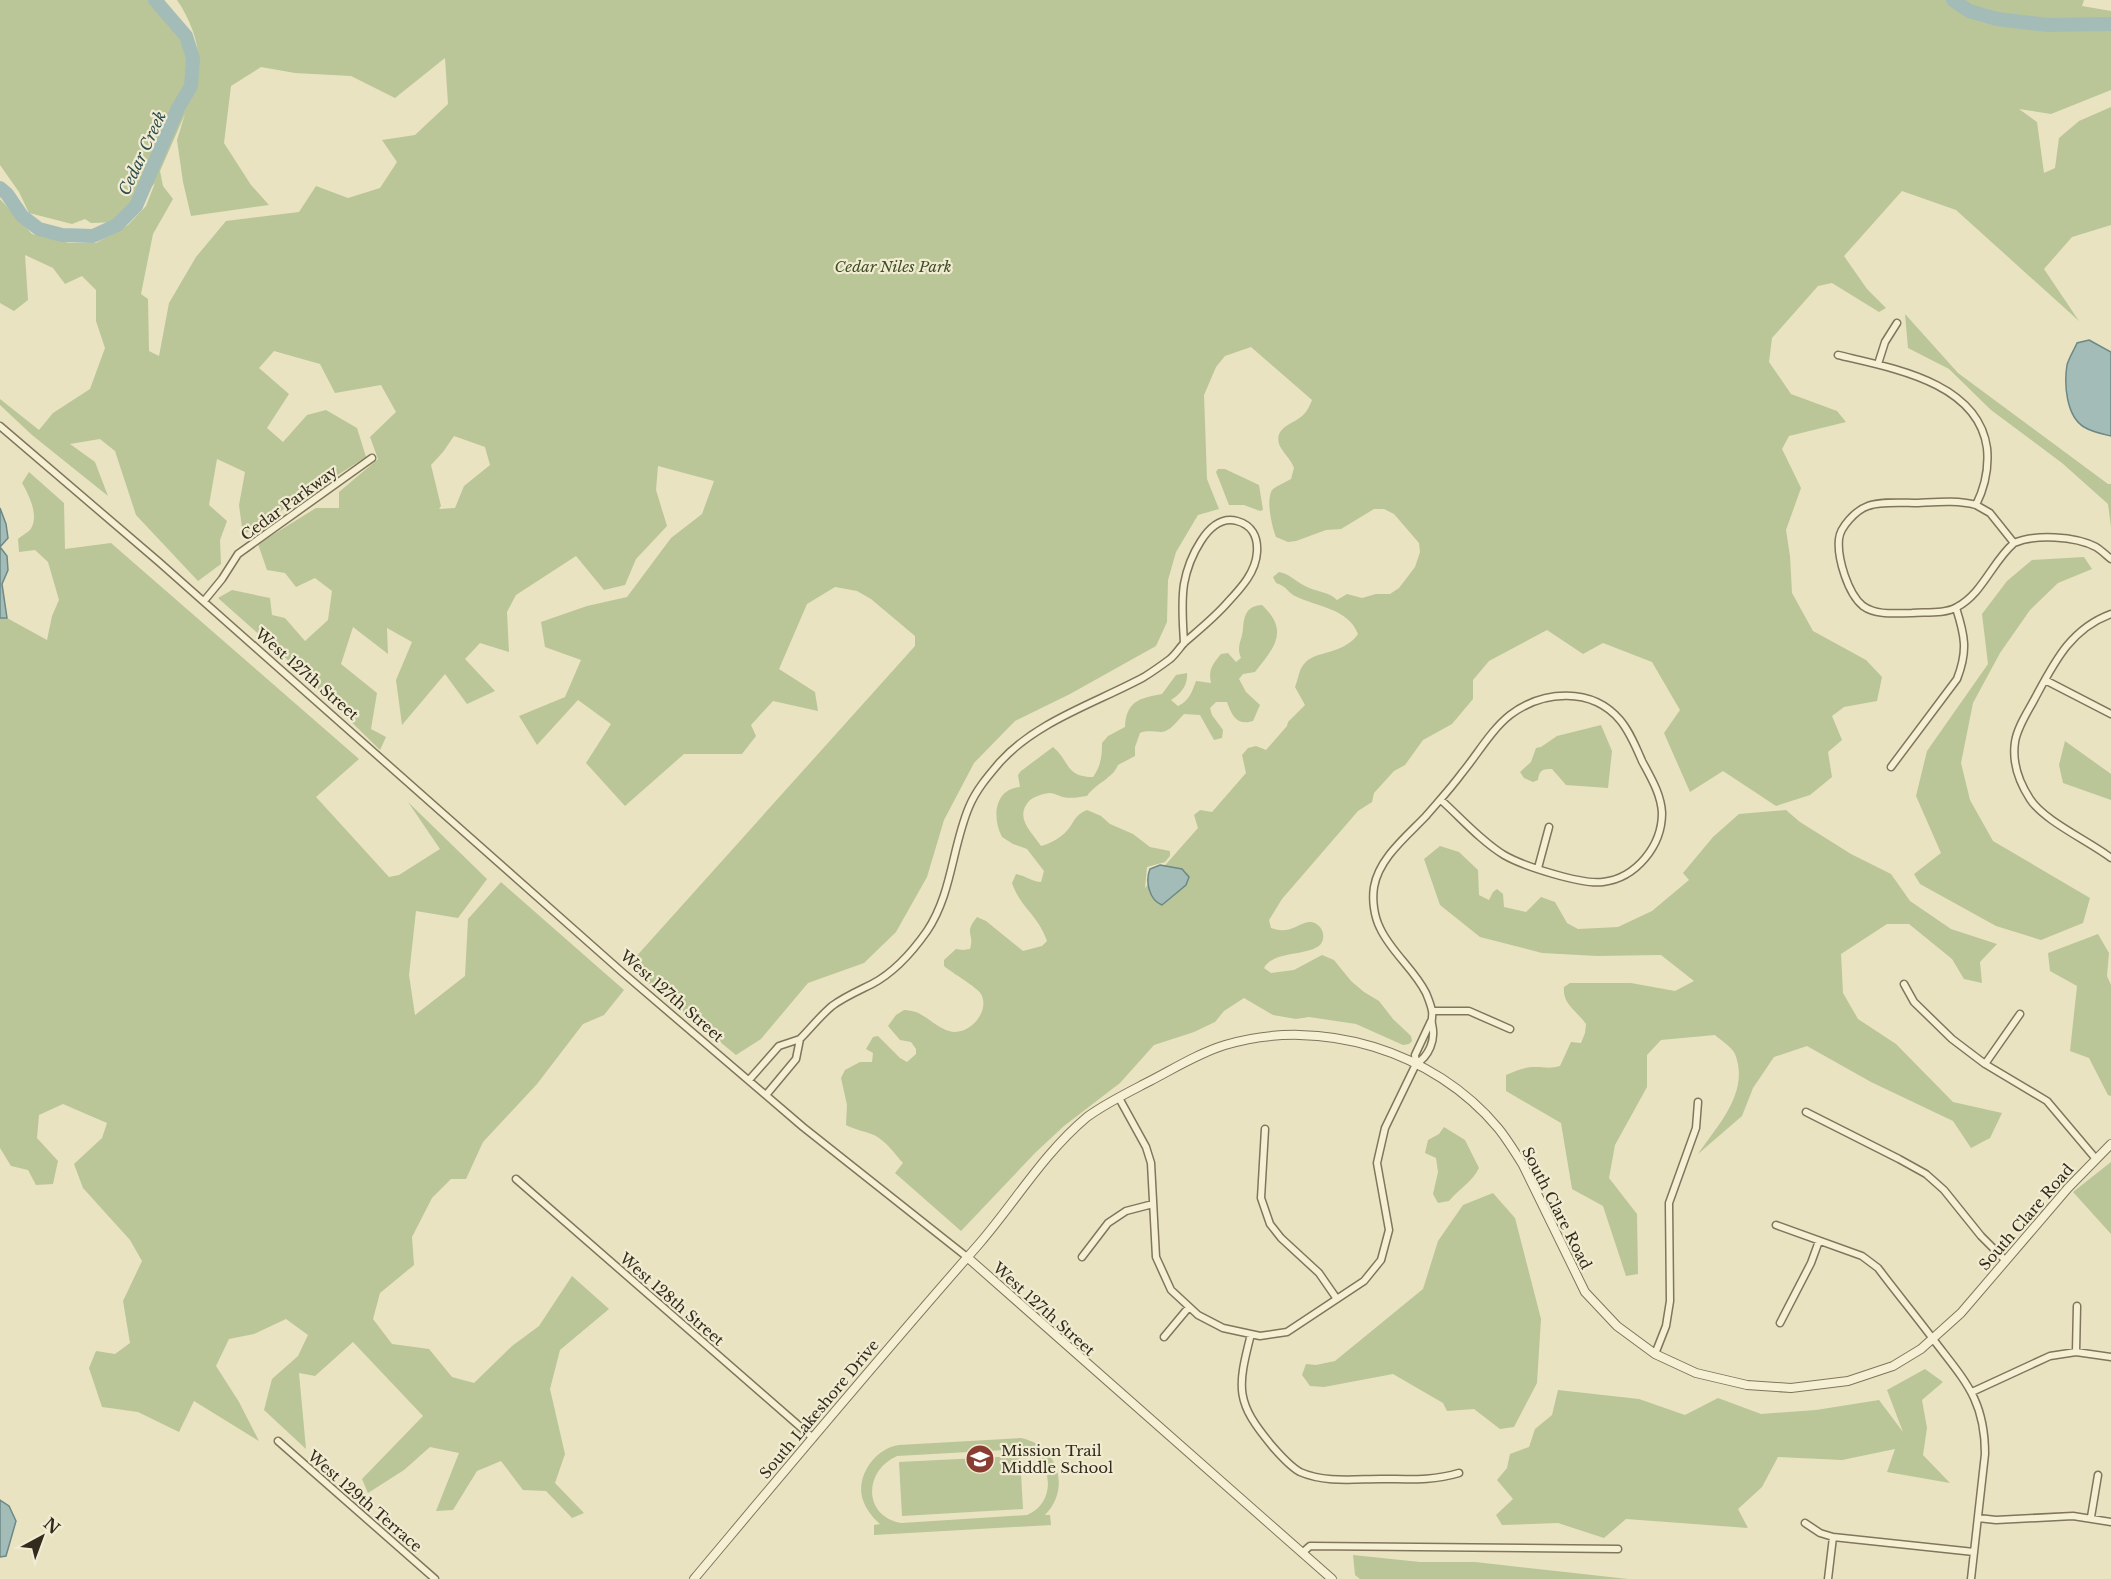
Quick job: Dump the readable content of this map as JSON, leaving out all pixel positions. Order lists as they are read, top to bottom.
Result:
{
  "streets": {
    "street": [
      "Cedar Parkway",
      "West 127th Street",
      "South Clare Road",
      "West 128th Street",
      "South Lakeshore Drive",
      "West 129th Terrace"
    ]
  },
  "crossings": [
    ["Cedar Parkway", "West 127th Street"],
    ["West 127th Street", "South Clare Road"],
    ["West 127th Street", "South Lakeshore Drive"],
    ["South Clare Road", "South Lakeshore Drive"],
    ["West 128th Street", "South Lakeshore Drive"]
  ],
  "water": ["Cedar Creek"],
  "parks": ["Cedar Niles Park"],
  "places": {
    "school or university": ["Mission Trail Middle School"]
  },
  "north": "top right"
}
